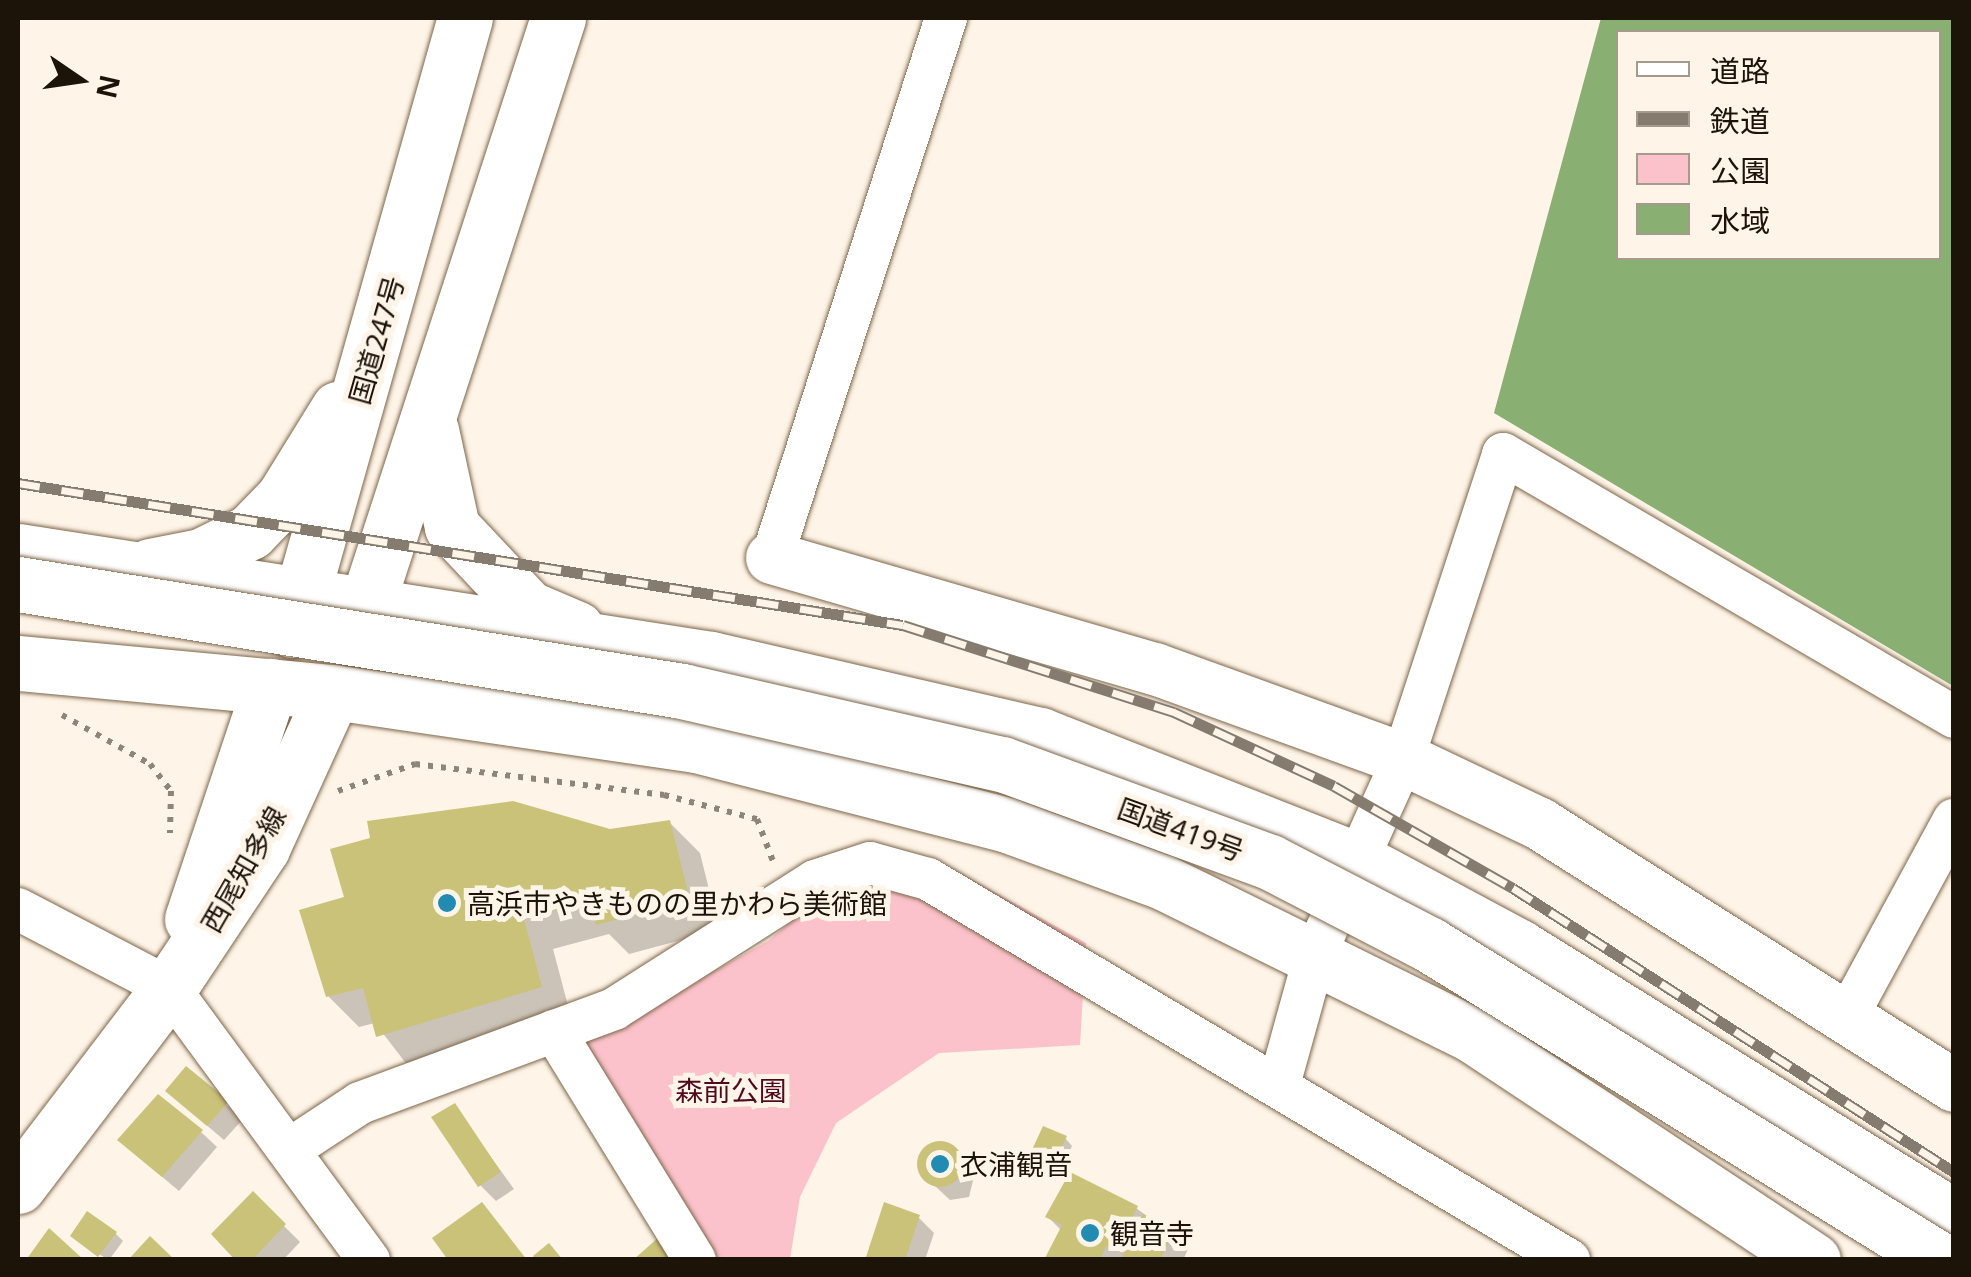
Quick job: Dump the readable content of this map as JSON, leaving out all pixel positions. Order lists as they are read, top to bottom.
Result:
{
  "streets": {
    "main road": ["国道247号", "国道419号", "西尾知多線"]
  },
  "crossings": [
    ["国道247号", "国道419号"],
    ["国道247号", "西尾知多線"],
    ["国道419号", "西尾知多線"]
  ],
  "parks": ["森前公園"],
  "places": ["高浜市やきものの里かわら美術館", "衣浦観音", "観音寺"],
  "legend": [
    "道路",
    "鉄道",
    "公園",
    "水域"
  ],
  "north": "right"
}
